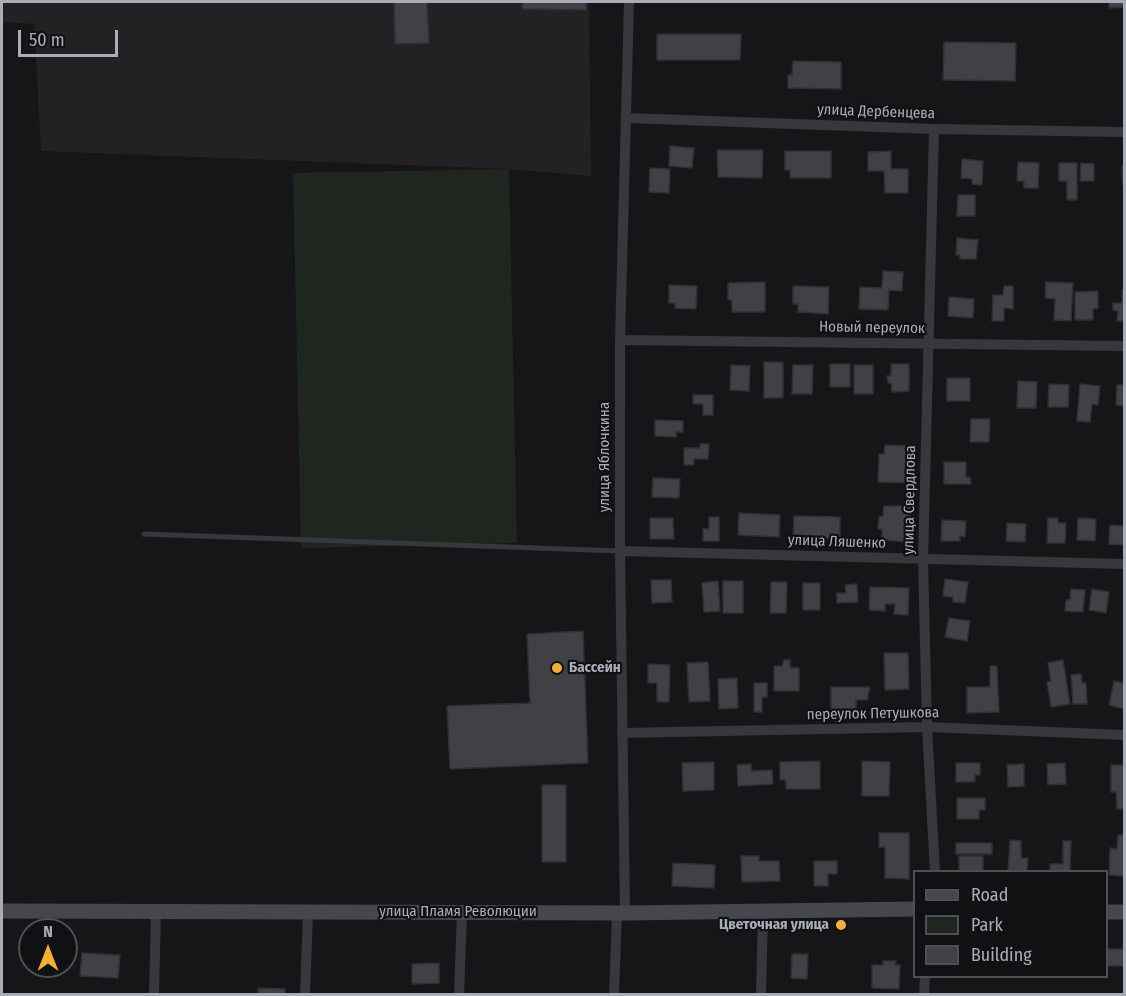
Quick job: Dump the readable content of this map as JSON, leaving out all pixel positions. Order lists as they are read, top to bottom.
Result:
{
  "streets": {
    "street": [
      "улица Дербенцева",
      "Новый переулок",
      "улица Яблочкина",
      "улица Свердлова",
      "улица Ляшенко",
      "переулок Петушкова",
      "улица Пламя Революции"
    ]
  },
  "crossings": [
    ["улица Дербенцева", "улица Яблочкина"],
    ["улица Дербенцева", "улица Свердлова"],
    ["Новый переулок", "улица Яблочкина"],
    ["Новый переулок", "улица Свердлова"],
    ["улица Яблочкина", "улица Ляшенко"],
    ["улица Яблочкина", "переулок Петушкова"],
    ["улица Яблочкина", "улица Пламя Революции"],
    ["улица Свердлова", "улица Ляшенко"],
    ["улица Свердлова", "переулок Петушкова"]
  ],
  "places": ["Бассейн", "Цветочная улица"],
  "legend": ["Road", "Park", "Building"],
  "scale_bar": "50 m",
  "north": "top"
}
